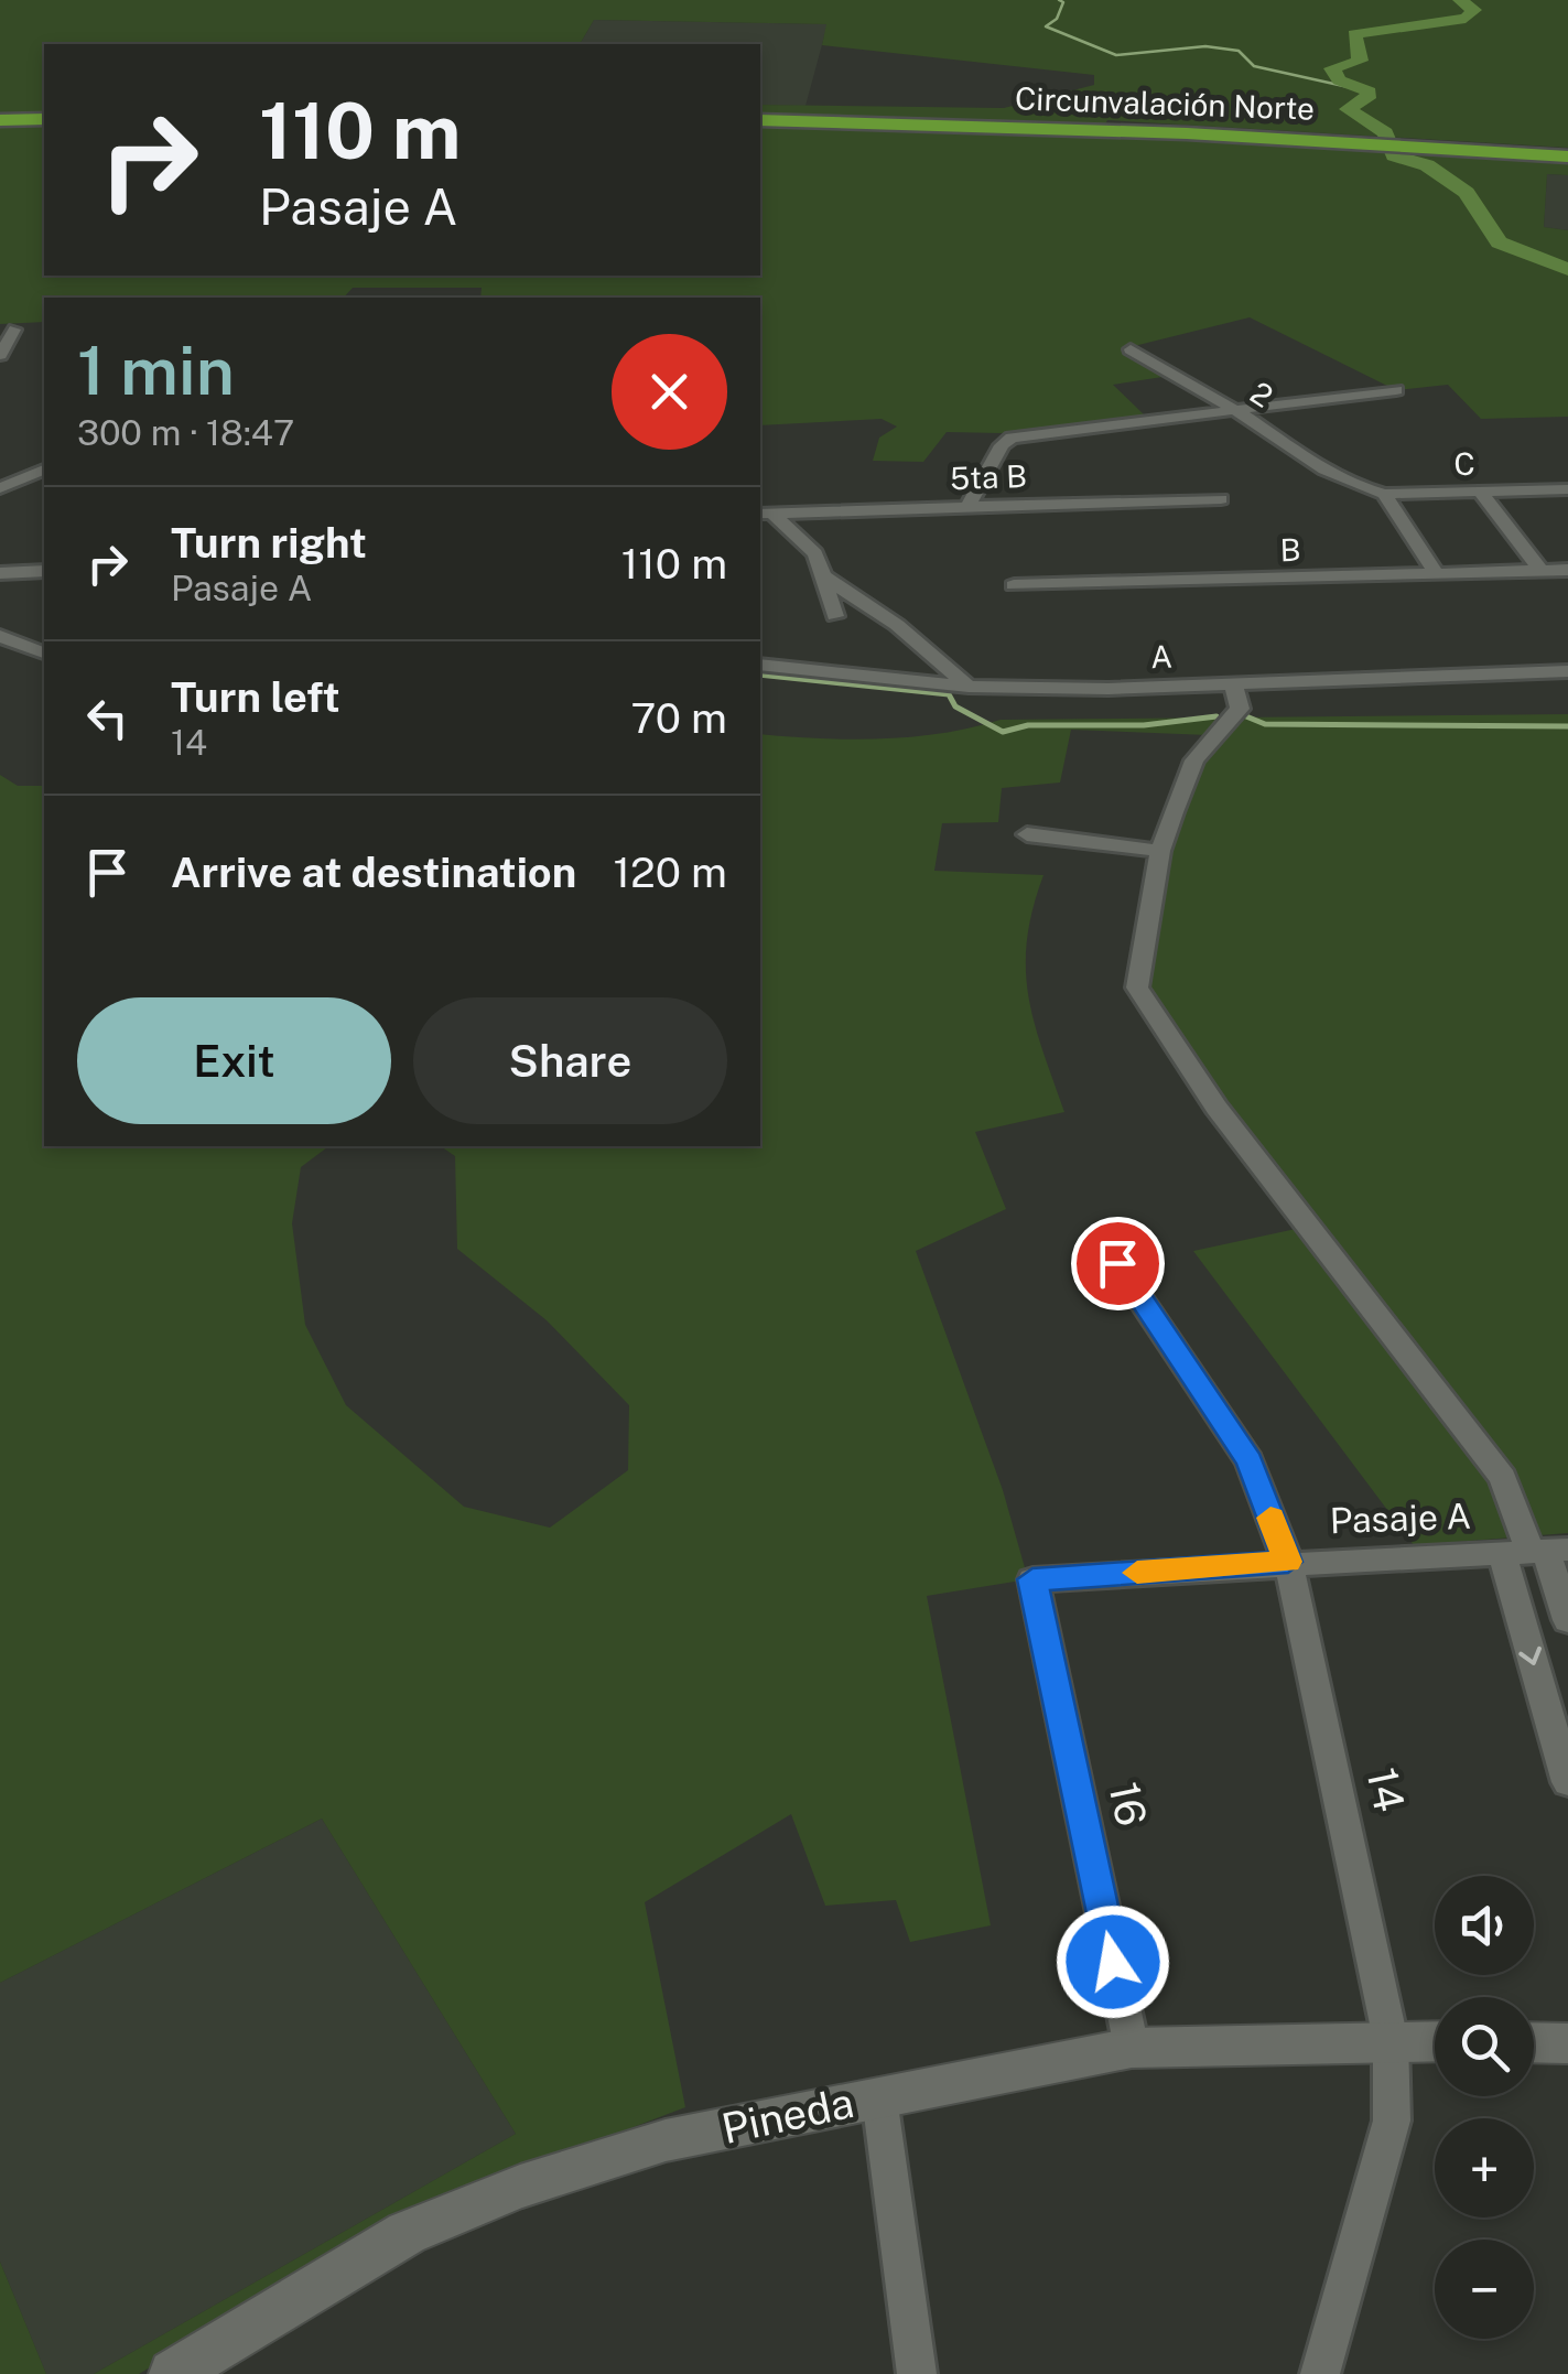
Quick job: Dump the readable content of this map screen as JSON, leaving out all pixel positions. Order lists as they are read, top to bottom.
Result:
{
  "streets": {
    "highway": ["Circunvalación Norte"],
    "street": [
      "2",
      "C",
      "5ta B",
      "B",
      "A",
      "Pasaje A",
      "14",
      "16",
      "Pineda"
    ]
  },
  "crossings": [
    ["2", "C"],
    ["Pasaje A", "14"],
    ["Pasaje A", "16"],
    ["14", "Pineda"],
    ["16", "Pineda"]
  ],
  "page": {
    "turn": ["110 m", "Pasaje A"],
    "heading": ["1 min", "300 m · 18:47"],
    "list": [
      {
        "name": "Turn right",
        "note": "Pasaje A",
        "value": "110 m"
      },
      {
        "name": "Turn left",
        "note": "14",
        "value": "70 m"
      },
      {
        "name": "Arrive at destination",
        "value": "120 m"
      }
    ],
    "buttons": ["Exit", "Share"],
    "map_buttons": ["+", "−"]
  }
}
